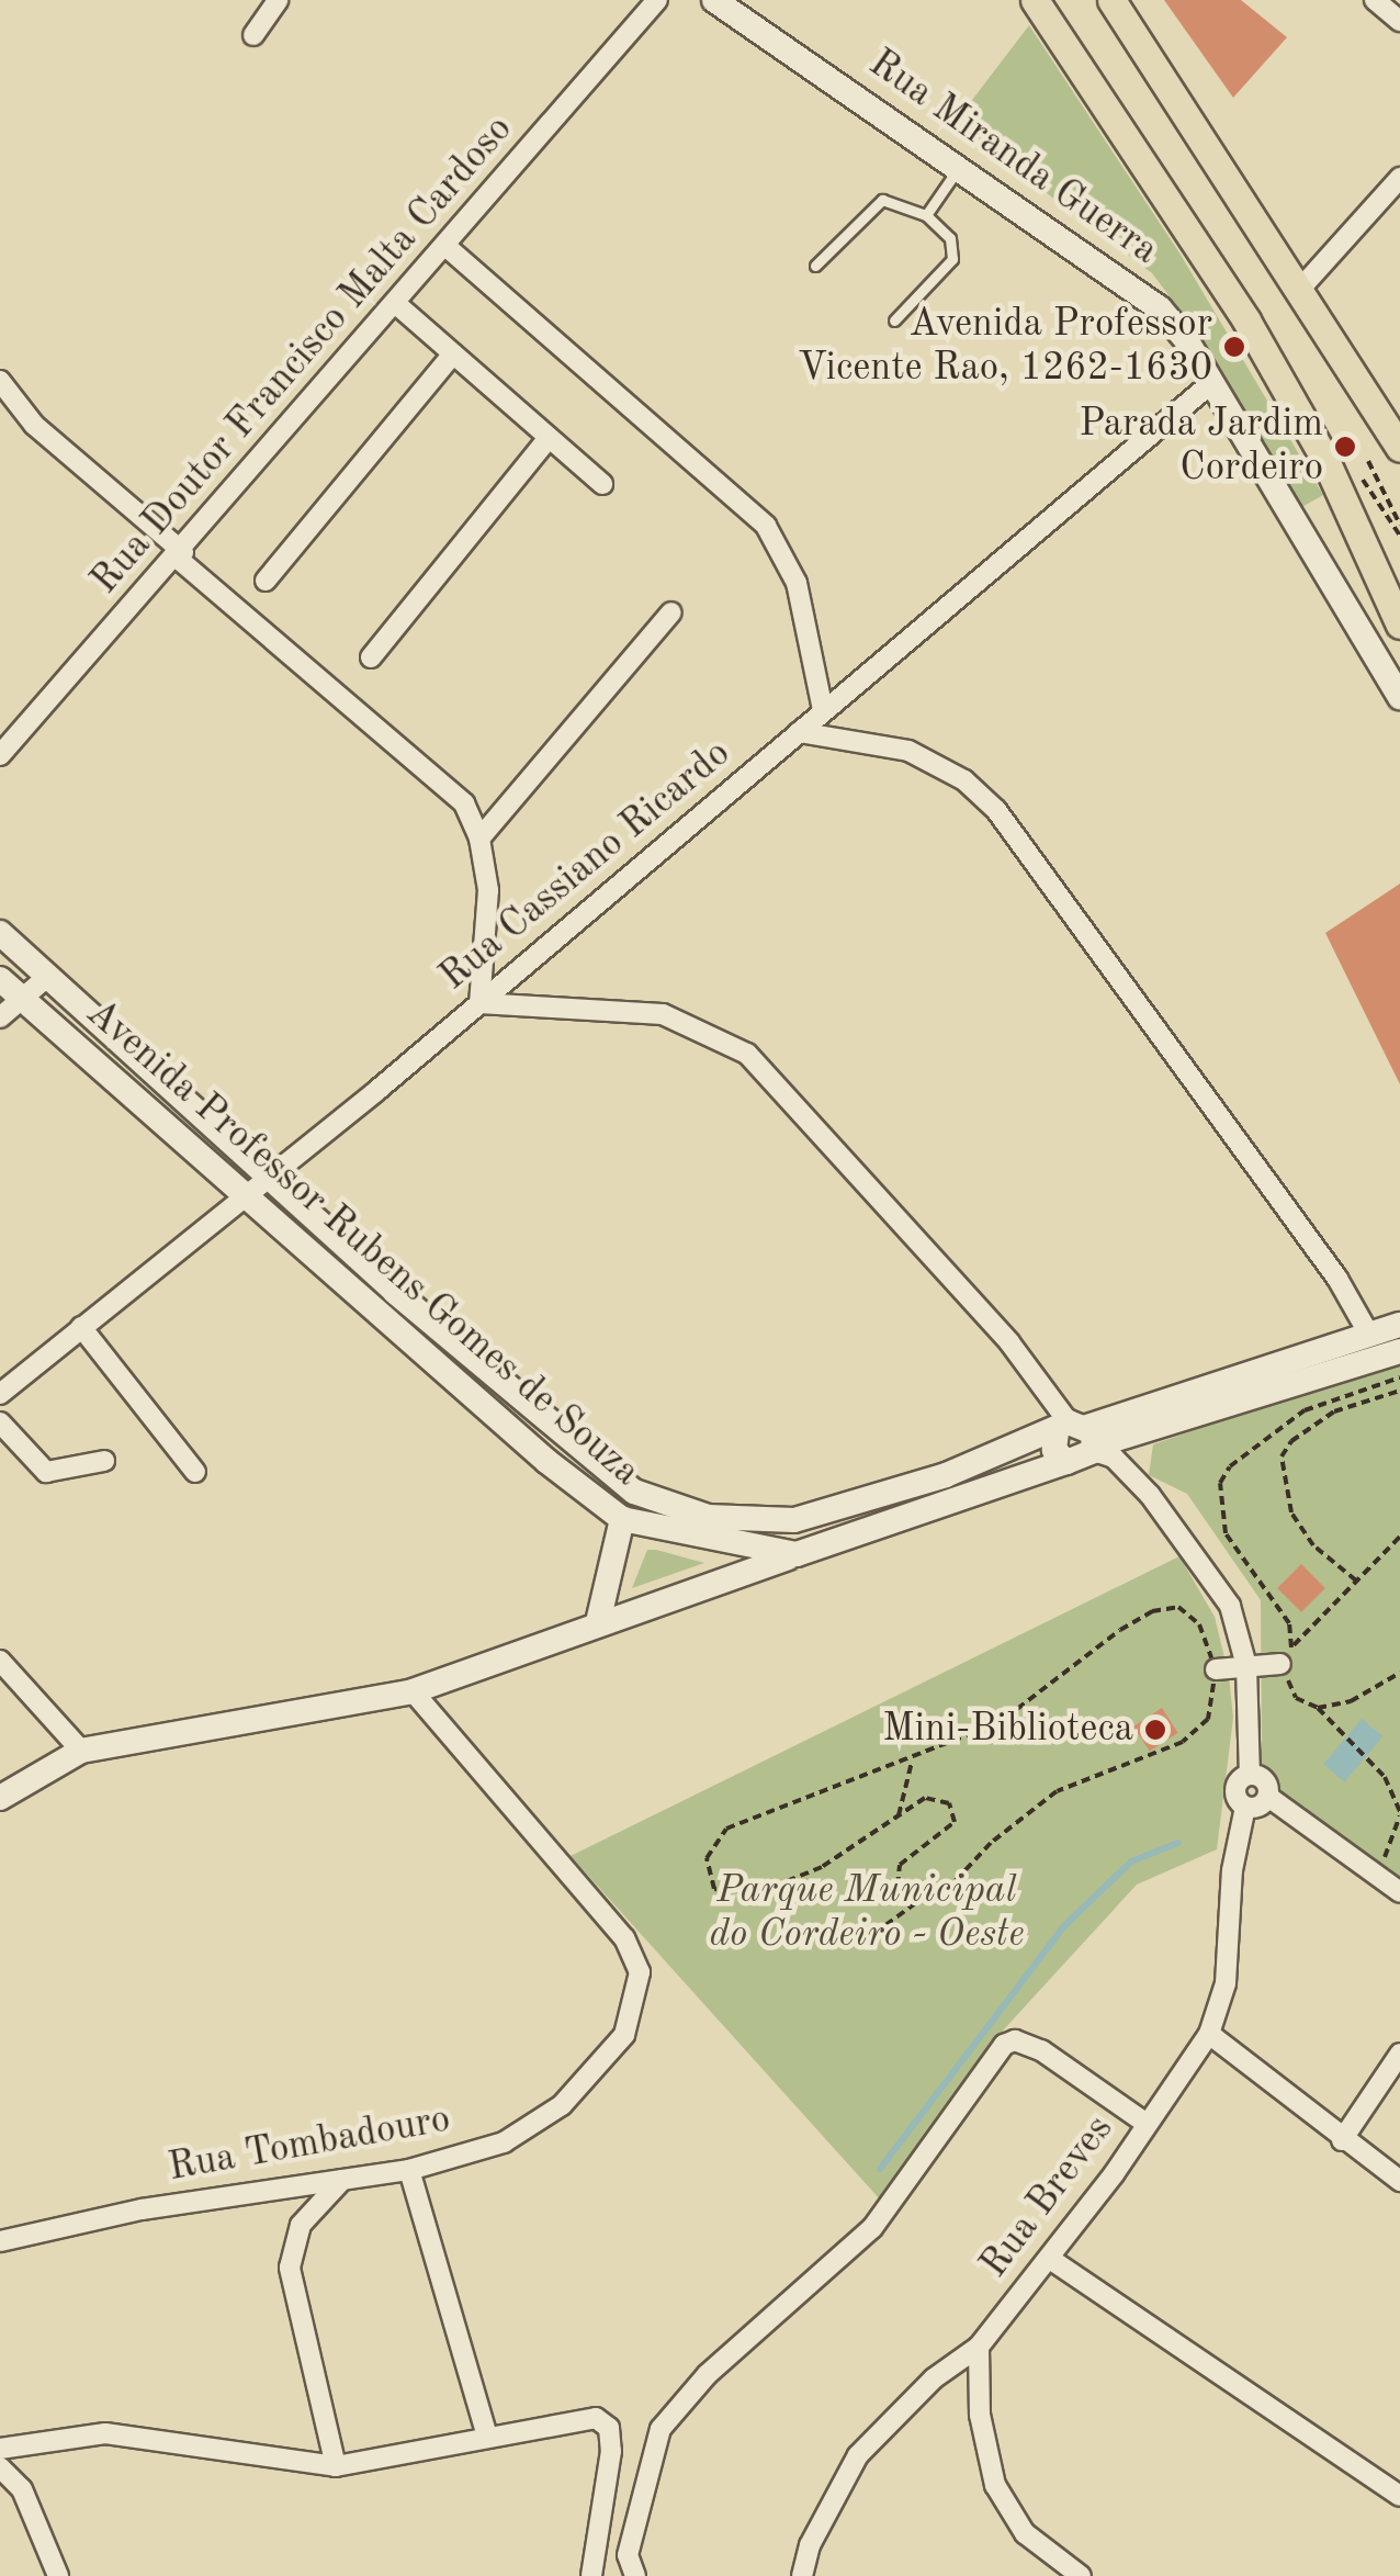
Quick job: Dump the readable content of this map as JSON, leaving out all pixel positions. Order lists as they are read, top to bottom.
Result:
{
  "streets": {
    "street": [
      "Rua Miranda Guerra",
      "Rua Doutor Francisco Malta Cardoso",
      "Rua Cassiano Ricardo",
      "Avenida Professor Rubens Gomes de Souza",
      "Rua Tombadouro",
      "Rua Breves"
    ]
  },
  "crossings": [
    ["Rua Miranda Guerra", "Rua Cassiano Ricardo"],
    ["Rua Cassiano Ricardo", "Avenida Professor Rubens Gomes de Souza"]
  ],
  "parks": ["Parque Municipal do Cordeiro - Oeste"],
  "places": ["Avenida Professor Vicente Rao, 1262-1630", "Parada Jardim Cordeiro", "Mini-Biblioteca"]
}
